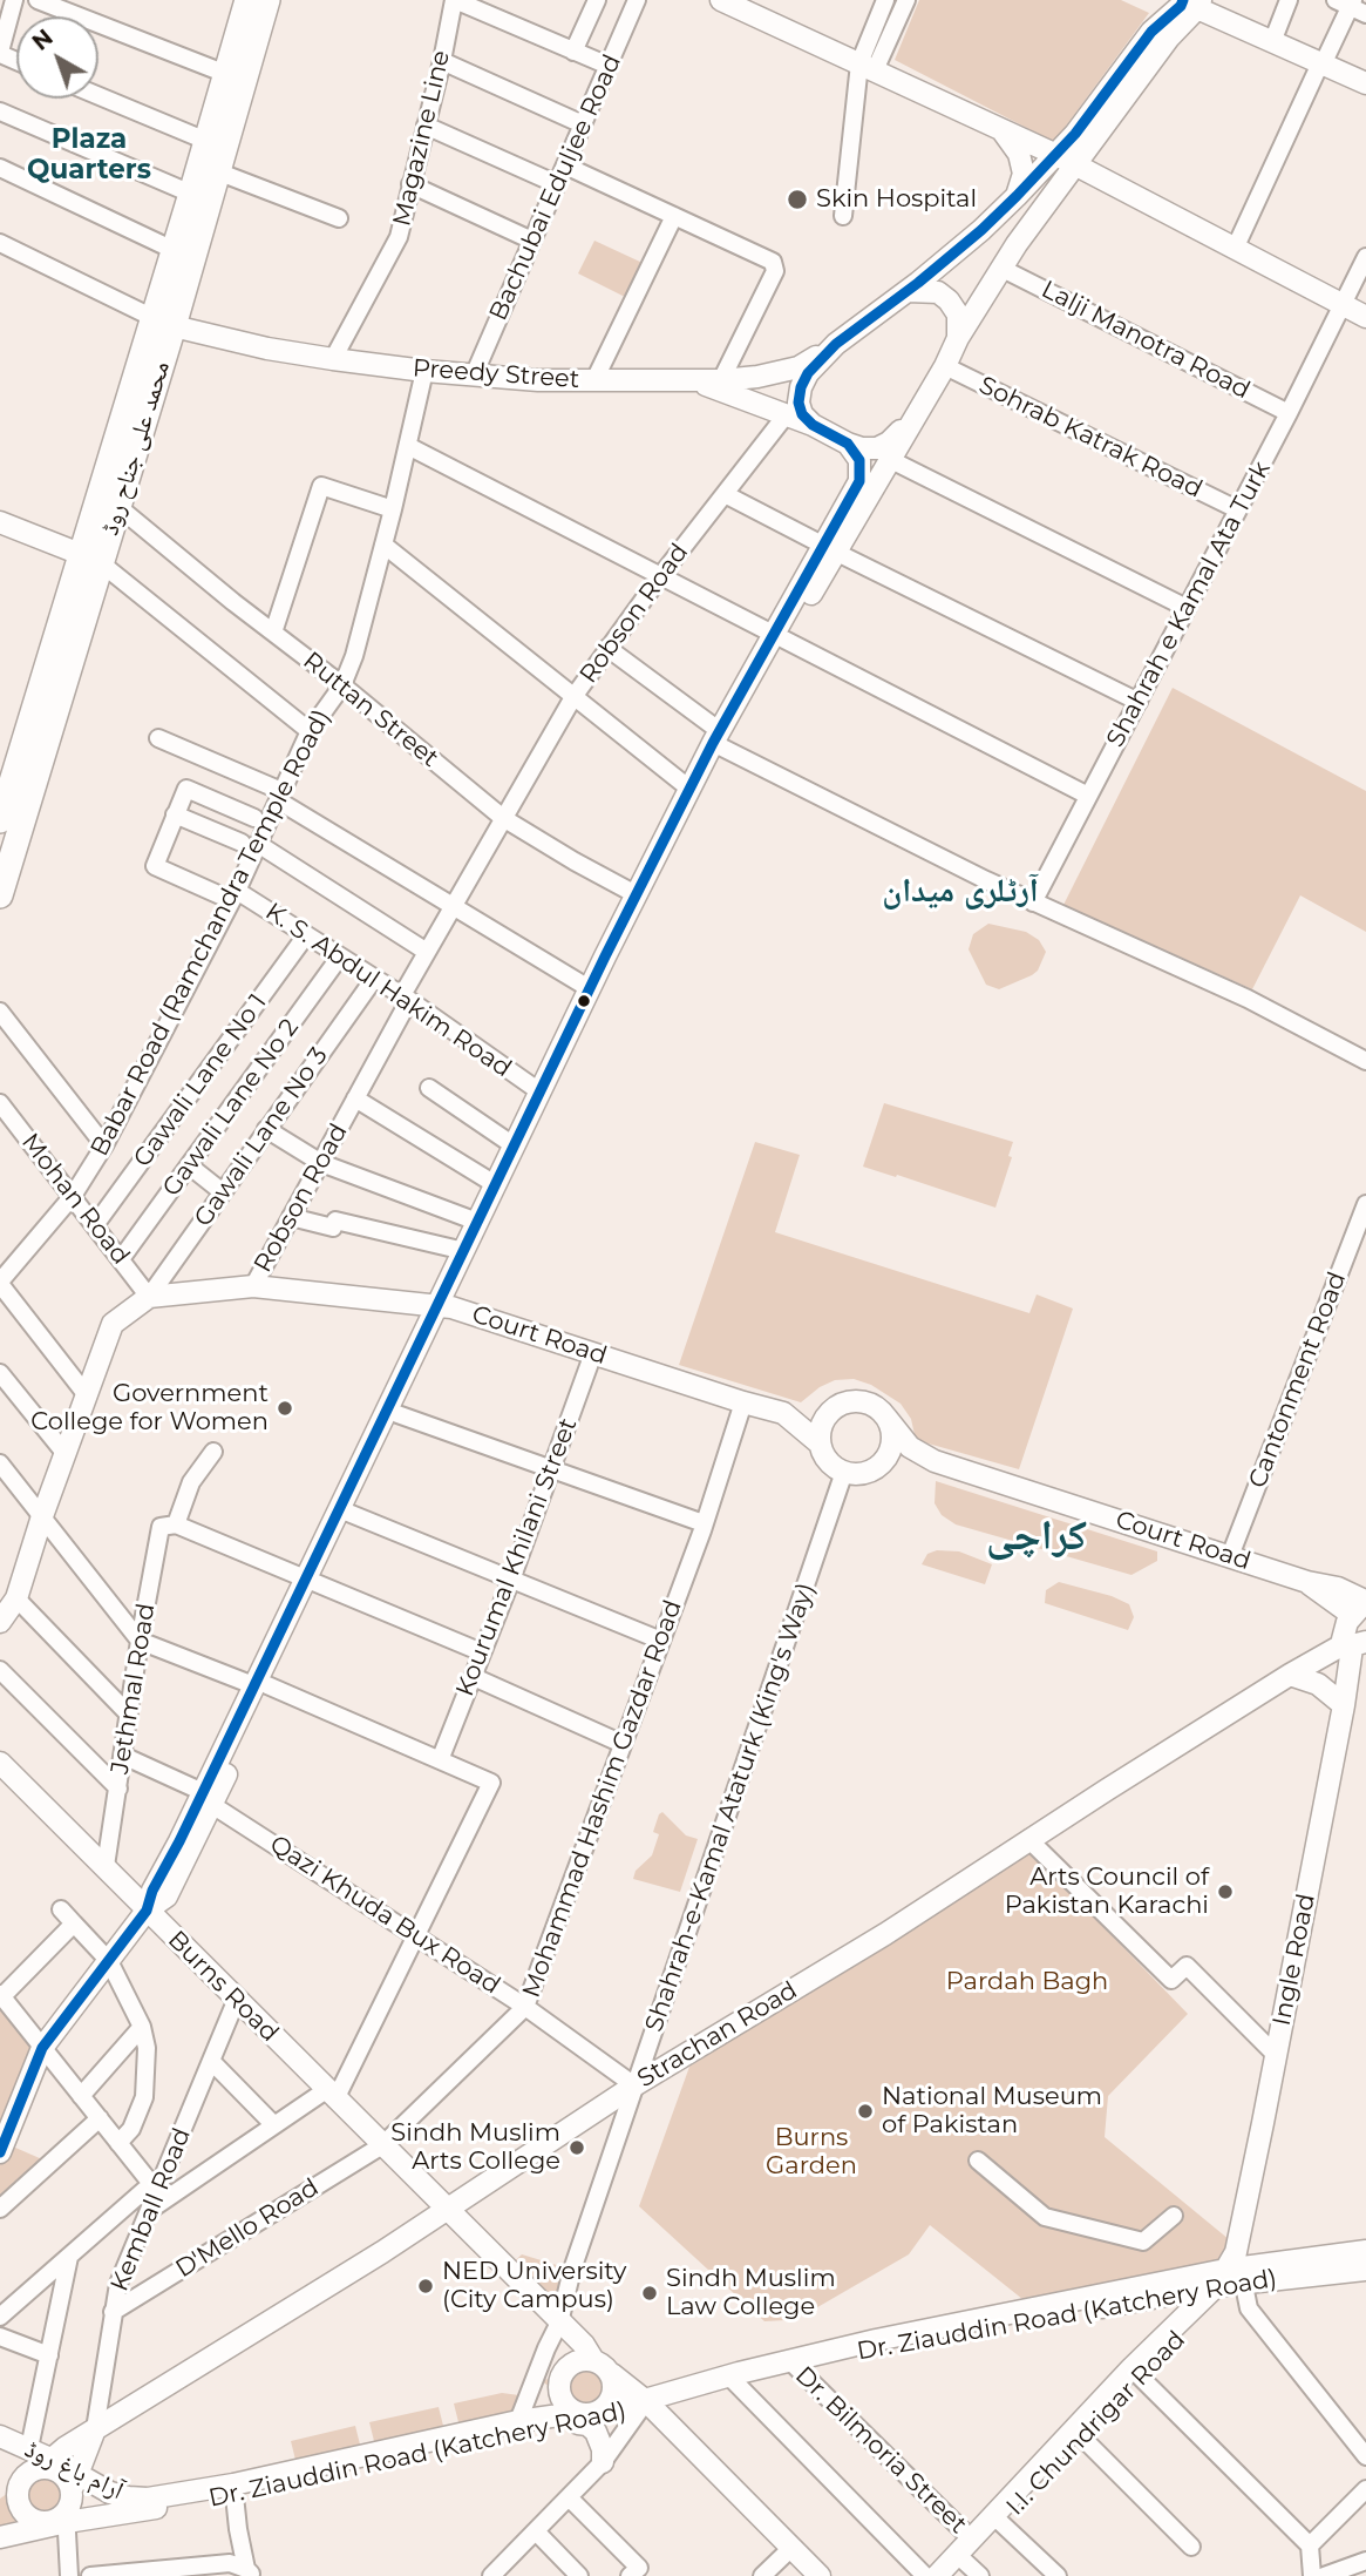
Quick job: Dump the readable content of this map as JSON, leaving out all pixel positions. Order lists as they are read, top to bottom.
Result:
{
  "streets": {
    "highway": ["محمد علی جناح روڈ"],
    "main road": [
      "Preedy Street",
      "Robson Road",
      "Court Road",
      "Ingle Road",
      "Burns Road",
      "Strachan Road",
      "Dr. Ziauddin Road (Katchery Road)",
      "I.I. Chundrigar Road",
      "آرام باغ روڈ"
    ],
    "street": [
      "Magazine Line",
      "Bachubai Eduljee Road",
      "Lalji Manotra Road",
      "Sohrab Katrak Road",
      "Shahrah e Kamal Ata Turk",
      "Ruttan Street",
      "Babar Road (Ramchandra Temple Road)",
      "K. S. Abdul Hakim Road",
      "Gawali Lane No 1",
      "Gawali Lane No 2",
      "Gawali Lane No 3",
      "Mohan Road",
      "Cantonment Road",
      "Kourumal Khilani Street",
      "Jethmal Road",
      "Mohammad Hashim Gazdar Road",
      "Shahrah-e-Kamal Ataturk (King's Way)",
      "Qazi Khuda Bux Road",
      "Kemball Road",
      "D'Mello Road",
      "Dr. Bilmoria Street"
    ]
  },
  "crossings": [
    ["Magazine Line", "Preedy Street"],
    ["Bachubai Eduljee Road", "Preedy Street"],
    ["Lalji Manotra Road", "Shahrah e Kamal Ata Turk"],
    ["Preedy Street", "محمد علی جناح روڈ"],
    ["Preedy Street", "Babar Road (Ramchandra Temple Road)"],
    ["Sohrab Katrak Road", "Shahrah e Kamal Ata Turk"],
    ["محمد علی جناح روڈ", "Ruttan Street"],
    ["Robson Road", "Ruttan Street"],
    ["Robson Road", "K. S. Abdul Hakim Road"],
    ["Robson Road", "Gawali Lane No 3"],
    ["Robson Road", "Mohan Road"],
    ["Ruttan Street", "Babar Road (Ramchandra Temple Road)"],
    ["Babar Road (Ramchandra Temple Road)", "K. S. Abdul Hakim Road"],
    ["Babar Road (Ramchandra Temple Road)", "Mohan Road"],
    ["K. S. Abdul Hakim Road", "Gawali Lane No 1"],
    ["K. S. Abdul Hakim Road", "Gawali Lane No 2"],
    ["K. S. Abdul Hakim Road", "Gawali Lane No 3"],
    ["Gawali Lane No 1", "Mohan Road"],
    ["Gawali Lane No 2", "Mohan Road"],
    ["Gawali Lane No 3", "Mohan Road"],
    ["Court Road", "Cantonment Road"],
    ["Court Road", "Kourumal Khilani Street"],
    ["Court Road", "Mohammad Hashim Gazdar Road"],
    ["Court Road", "Shahrah-e-Kamal Ataturk (King's Way)"],
    ["Jethmal Road", "Qazi Khuda Bux Road"],
    ["Jethmal Road", "Burns Road"],
    ["Mohammad Hashim Gazdar Road", "Qazi Khuda Bux Road"],
    ["Mohammad Hashim Gazdar Road", "Burns Road"],
    ["Mohammad Hashim Gazdar Road", "D'Mello Road"],
    ["Shahrah-e-Kamal Ataturk (King's Way)", "Qazi Khuda Bux Road"],
    ["Shahrah-e-Kamal Ataturk (King's Way)", "Burns Road"],
    ["Shahrah-e-Kamal Ataturk (King's Way)", "Strachan Road"],
    ["Shahrah-e-Kamal Ataturk (King's Way)", "Dr. Ziauddin Road (Katchery Road)"],
    ["Qazi Khuda Bux Road", "Strachan Road"],
    ["Ingle Road", "Strachan Road"],
    ["Ingle Road", "Dr. Ziauddin Road (Katchery Road)"],
    ["Ingle Road", "I.I. Chundrigar Road"],
    ["Burns Road", "Strachan Road"],
    ["Burns Road", "Kemball Road"],
    ["Burns Road", "D'Mello Road"],
    ["Burns Road", "Dr. Ziauddin Road (Katchery Road)"],
    ["Strachan Road", "Kemball Road"],
    ["Strachan Road", "Dr. Ziauddin Road (Katchery Road)"],
    ["Strachan Road", "آرام باغ روڈ"],
    ["Kemball Road", "D'Mello Road"],
    ["Dr. Ziauddin Road (Katchery Road)", "I.I. Chundrigar Road"],
    ["Dr. Ziauddin Road (Katchery Road)", "Dr. Bilmoria Street"],
    ["Dr. Ziauddin Road (Katchery Road)", "آرام باغ روڈ"],
    ["I.I. Chundrigar Road", "Dr. Bilmoria Street"]
  ],
  "districts": ["Plaza Quarters", "آرٹلری میدان", "کراچی"],
  "parks": ["Pardah Bagh", "Burns Garden"],
  "places": [
    "Skin Hospital",
    "Government College for Women",
    "Arts Council of Pakistan Karachi",
    "National Museum of Pakistan",
    "Sindh Muslim Arts College",
    "NED University (City Campus)",
    "Sindh Muslim Law College"
  ],
  "north": "top left"
}
